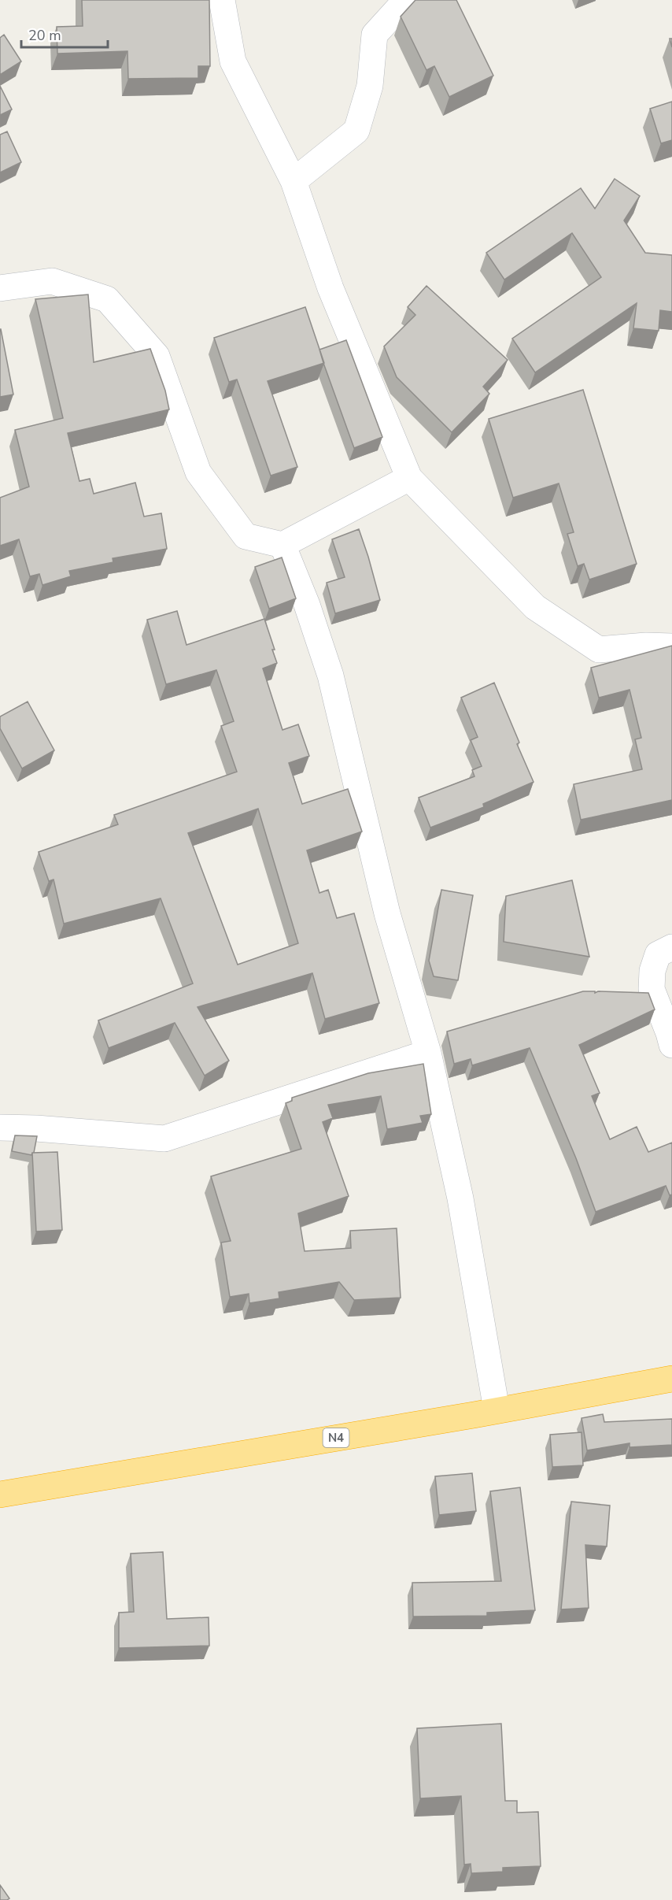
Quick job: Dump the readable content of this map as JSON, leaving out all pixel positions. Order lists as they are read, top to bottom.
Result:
{
  "streets": {
    "highway": ["N4"]
  },
  "scale_bar": "20 m"
}
